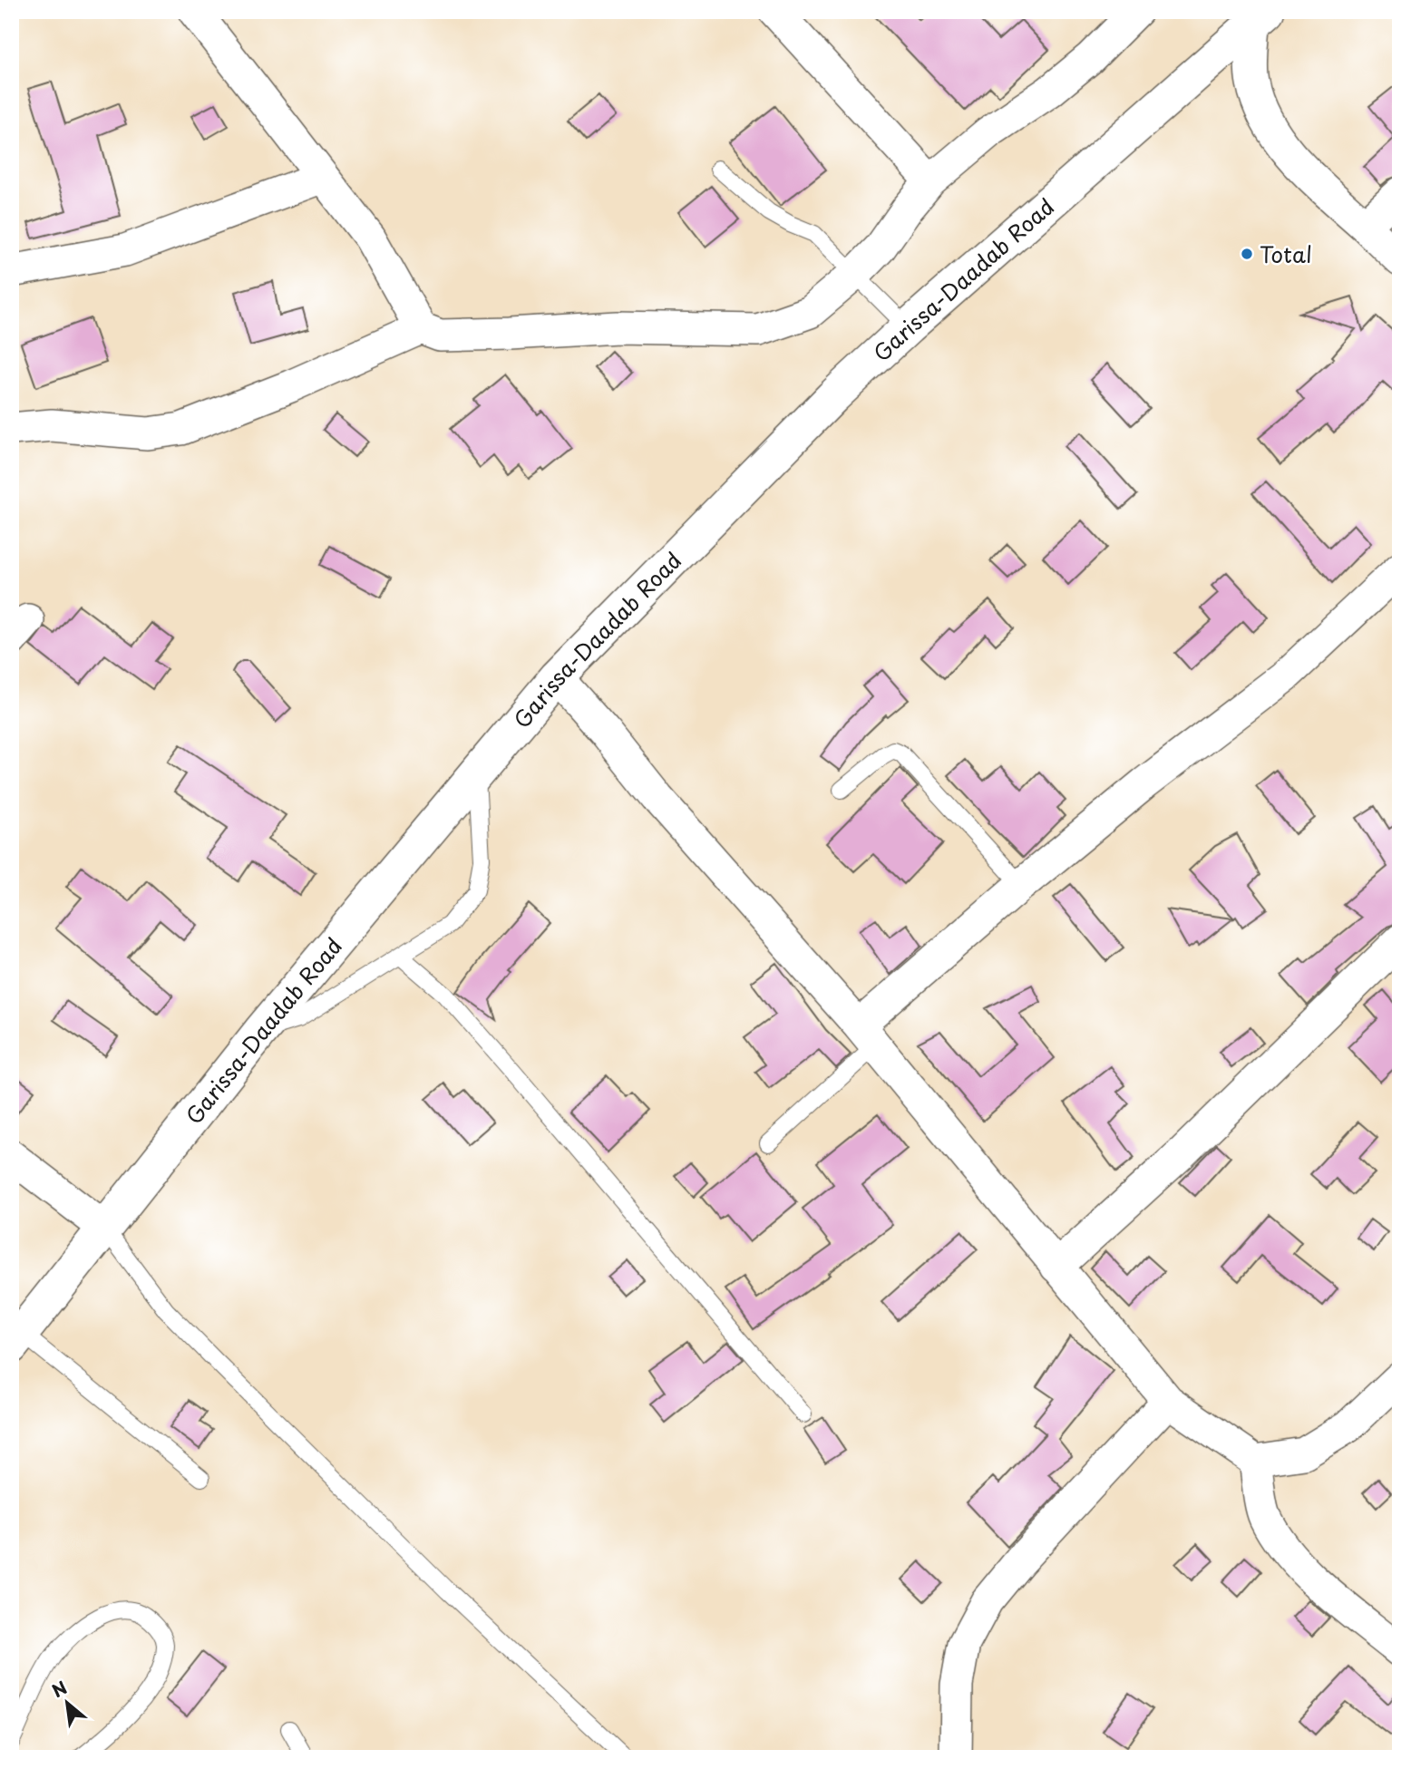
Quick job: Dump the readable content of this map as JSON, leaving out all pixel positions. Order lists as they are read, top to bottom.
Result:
{
  "streets": {
    "highway": ["Garissa-Daadab Road"]
  },
  "places": ["Total"],
  "north": "top left"
}
